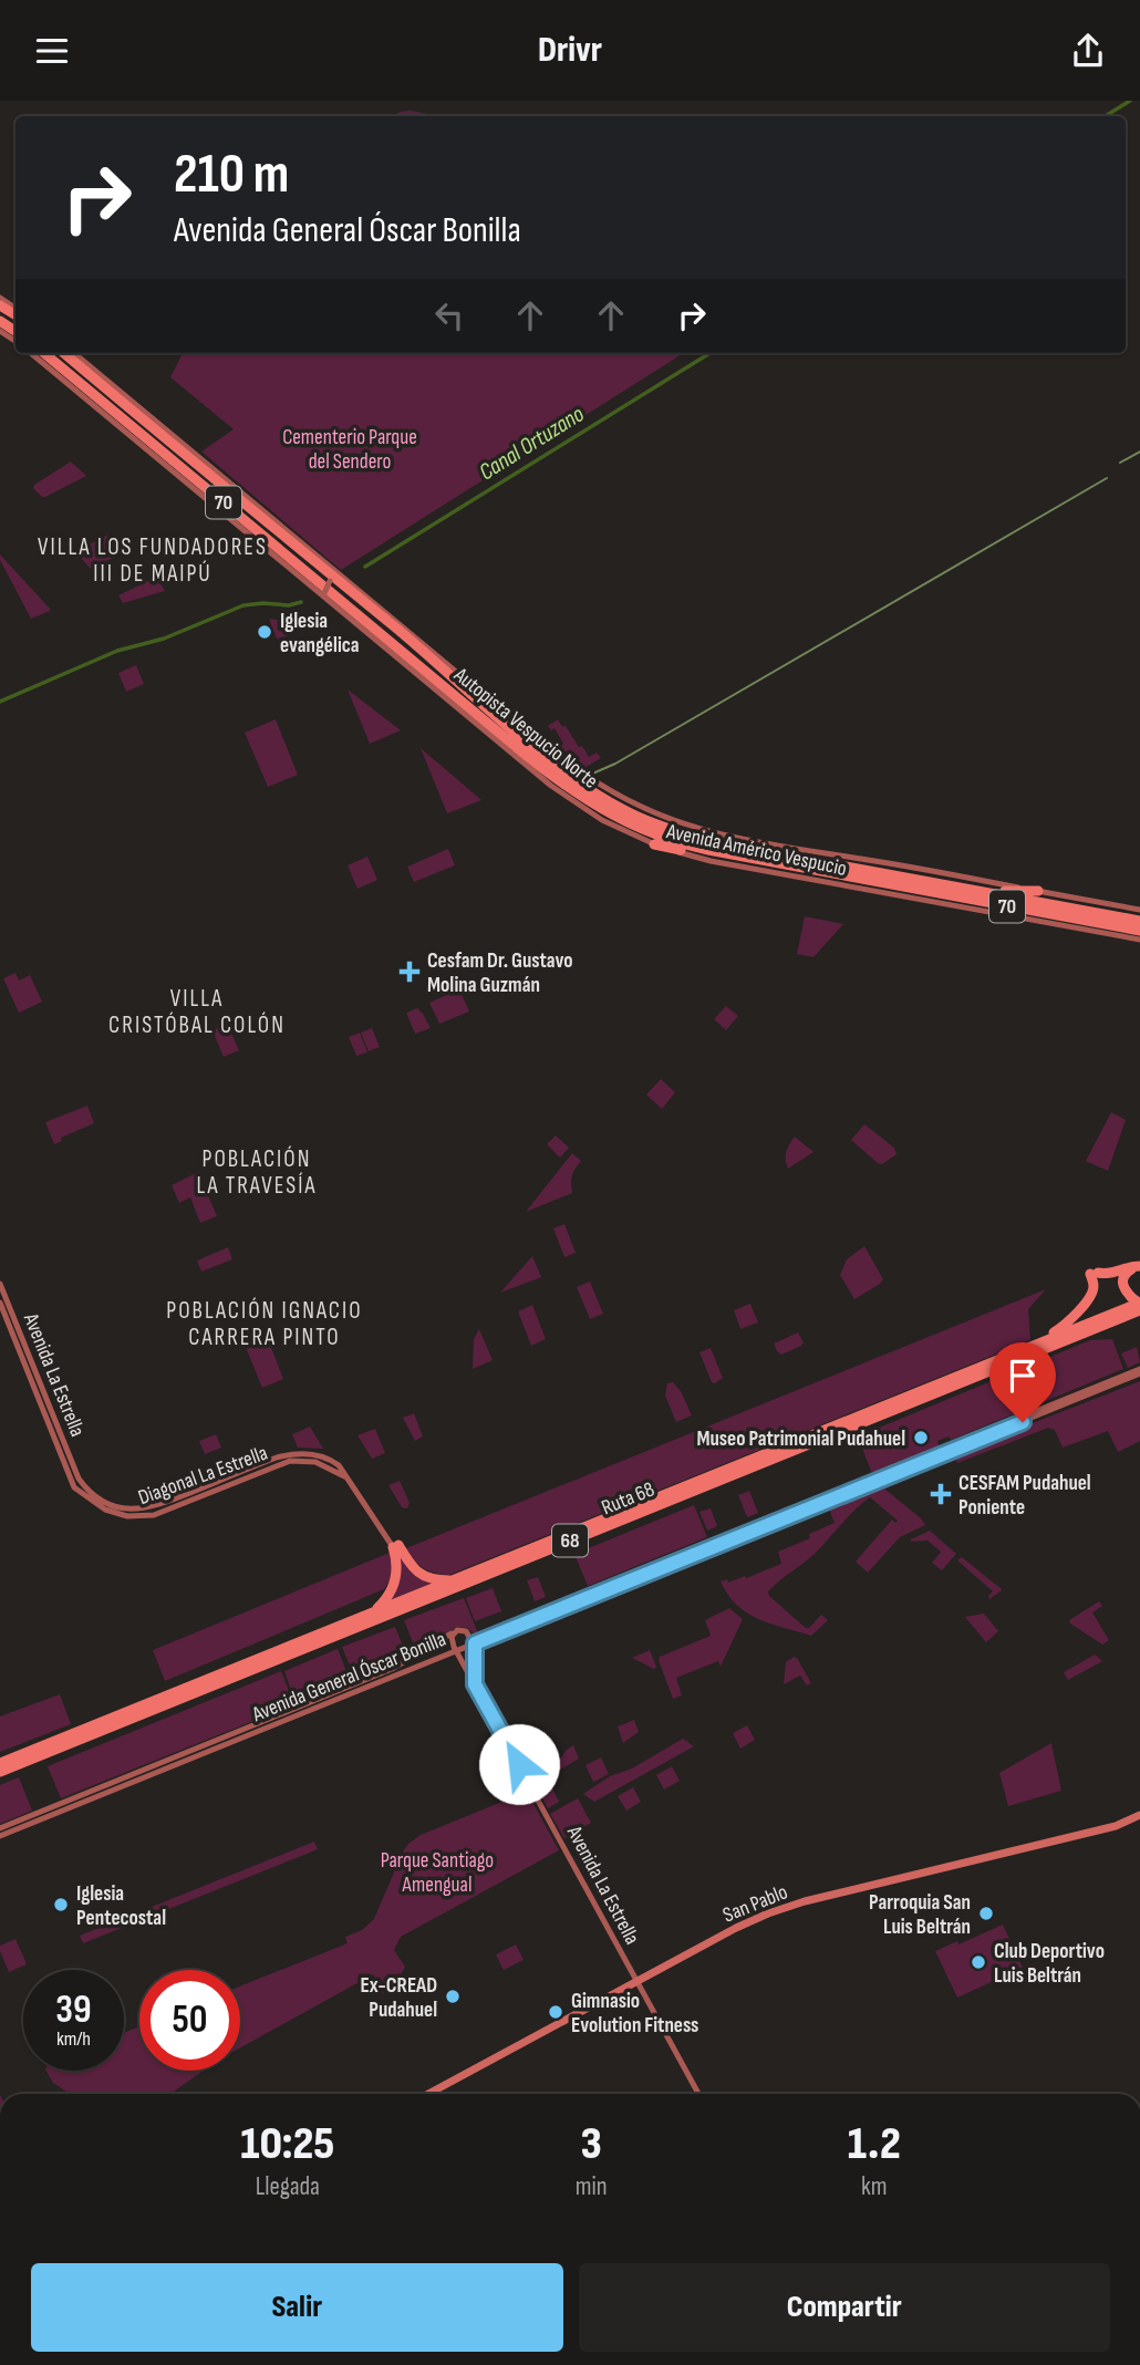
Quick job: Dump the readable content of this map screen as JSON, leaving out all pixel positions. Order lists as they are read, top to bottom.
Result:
{
  "streets": {
    "highway": [
      "70",
      "Autopista Vespucio Norte",
      "Ruta 68",
      "68"
    ],
    "main road": [
      "Avenida Américo Vespucio",
      "Avenida La Estrella",
      "Diagonal La Estrella",
      "Avenida General Óscar Bonilla",
      "San Pablo"
    ]
  },
  "crossings": [
    ["Avenida La Estrella", "Diagonal La Estrella"],
    ["Avenida La Estrella", "Avenida General Óscar Bonilla"],
    ["Avenida La Estrella", "San Pablo"]
  ],
  "districts": [
    "VILLA LOS FUNDADORES III DE MAIPÚ",
    "VILLA CRISTÓBAL COLÓN",
    "POBLACIÓN LA TRAVESÍA",
    "POBLACIÓN IGNACIO CARRERA PINTO"
  ],
  "water": ["Canal Ortuzano"],
  "parks": ["Cementerio Parque del Sendero", "Parque Santiago Amengual"],
  "places": {
    "other": [
      "Iglesia evangélica",
      "Museo Patrimonial Pudahuel",
      "Iglesia Pentecostal",
      "Parroquia San Luis Beltrán",
      "Club Deportivo Luis Beltrán",
      "Ex-CREAD Pudahuel",
      "Gimnasio Evolution Fitness"
    ],
    "health": ["Cesfam Dr. Gustavo Molina Guzmán", "CESFAM Pudahuel Poniente"]
  },
  "page": {
    "header": "Drivr",
    "turn": ["210 m", "Avenida General Óscar Bonilla"],
    "speed": "39 km/h",
    "limit": "50",
    "eta": [
      "10:25",
      "Llegada",
      "3",
      "min",
      "1.2",
      "km"
    ],
    "buttons": ["Salir", "Compartir"]
  }
}
